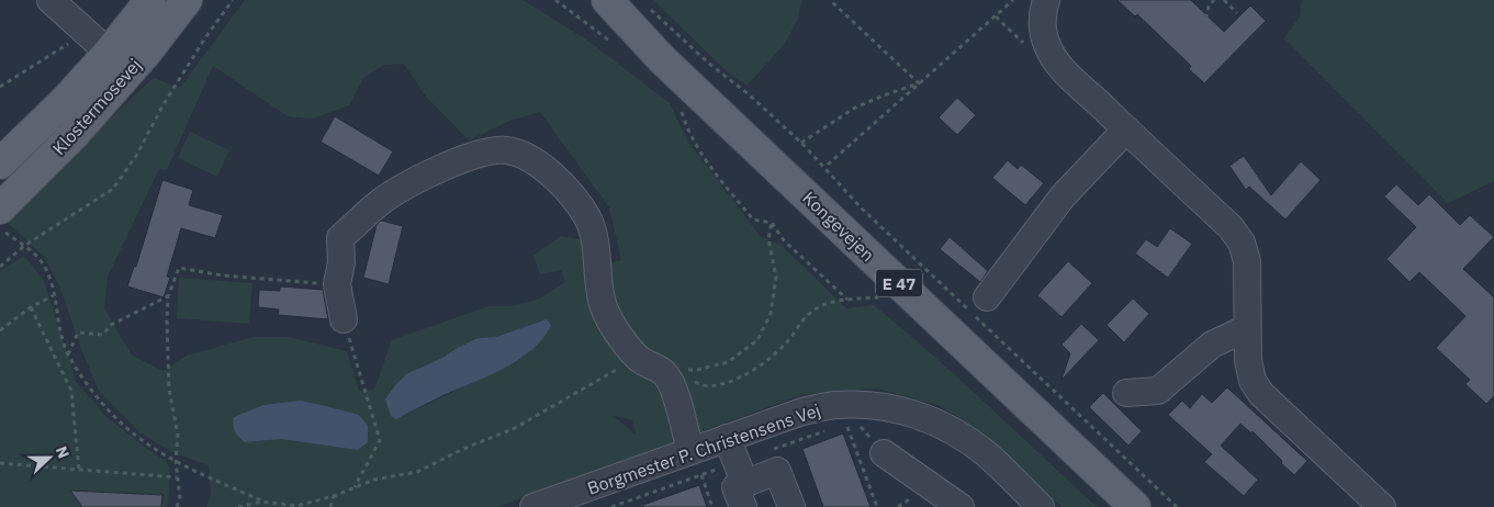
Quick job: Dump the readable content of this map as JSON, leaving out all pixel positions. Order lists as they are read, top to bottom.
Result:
{
  "streets": {
    "main road": ["Klostermosevej", "Kongevejen", "E 47"],
    "street": ["Borgmester P. Christensens Vej"]
  },
  "north": "right"
}
